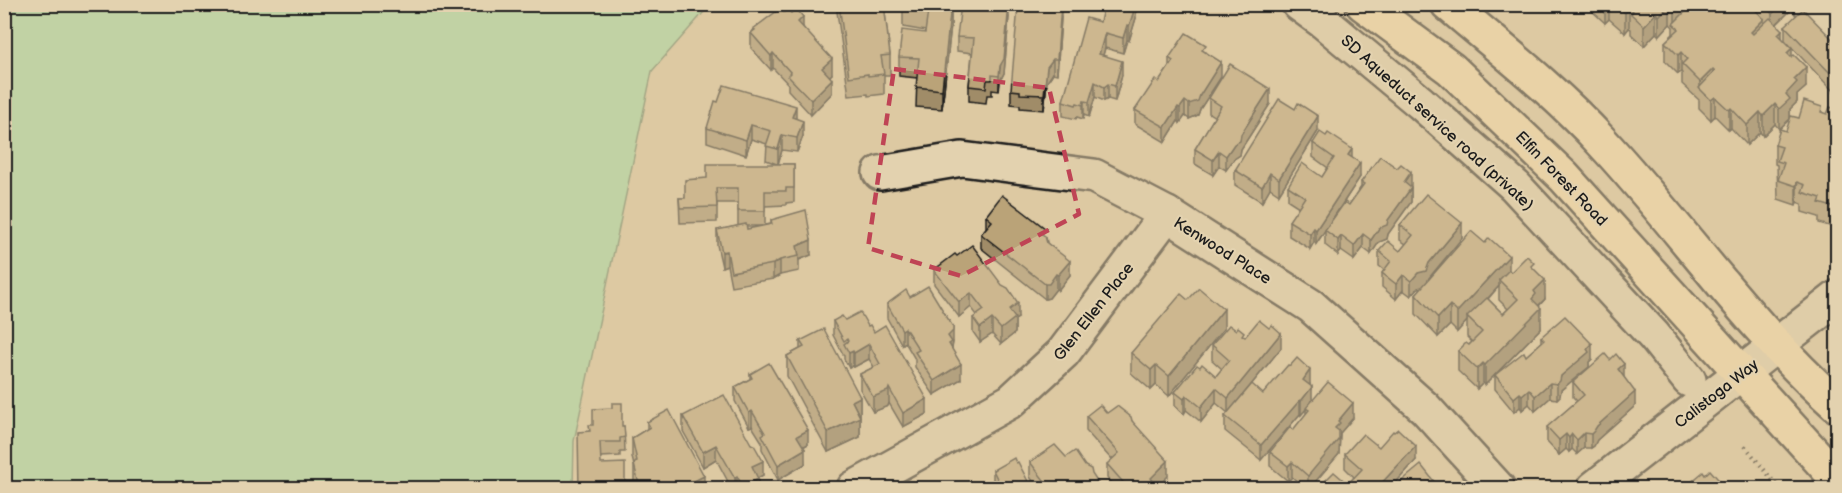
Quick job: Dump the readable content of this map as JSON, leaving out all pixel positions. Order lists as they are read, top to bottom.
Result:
{
  "streets": {
    "main road": ["Elfin Forest Road"],
    "street": [
      "SD Aqueduct service road (private)",
      "Kenwood Place",
      "Glen Ellen Place",
      "Calistoga Way"
    ]
  },
  "crossings": [
    ["Elfin Forest Road", "Calistoga Way"],
    ["Kenwood Place", "Glen Ellen Place"]
  ]
}
